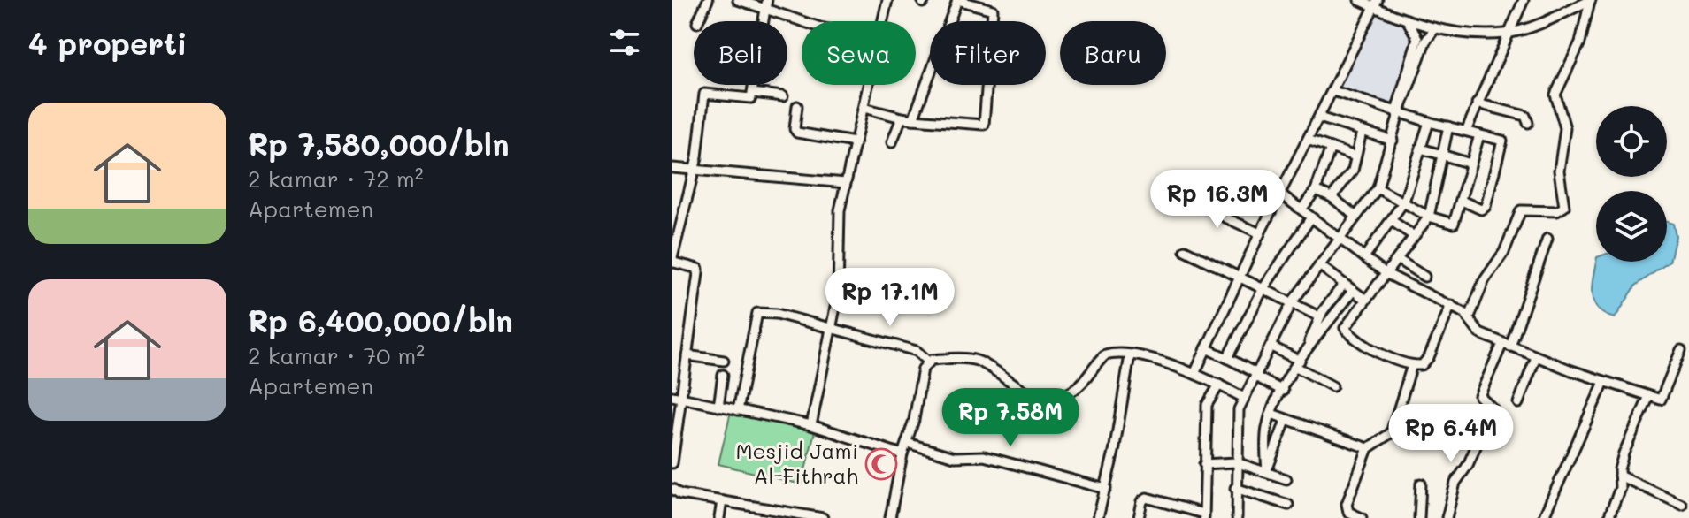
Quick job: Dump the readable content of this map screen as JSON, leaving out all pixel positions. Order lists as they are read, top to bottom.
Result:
{
  "places": {
    "mosque": ["Mesjid Jami Al-Fithrah"]
  },
  "page": {
    "heading": "4 properti",
    "chip": [
      "Beli",
      "Sewa",
      "Filter",
      "Baru"
    ],
    "list": [
      {
        "name": "Rp 7,580,000/bln",
        "note": "2 kamar · 72 m² · Apartemen"
      },
      {
        "name": "Rp 6,400,000/bln",
        "note": "2 kamar · 70 m² · Apartemen"
      }
    ],
    "price": [
      "Rp 16.3M",
      "Rp 17.1M",
      "Rp 7.58M",
      "Rp 6.4M"
    ]
  }
}
